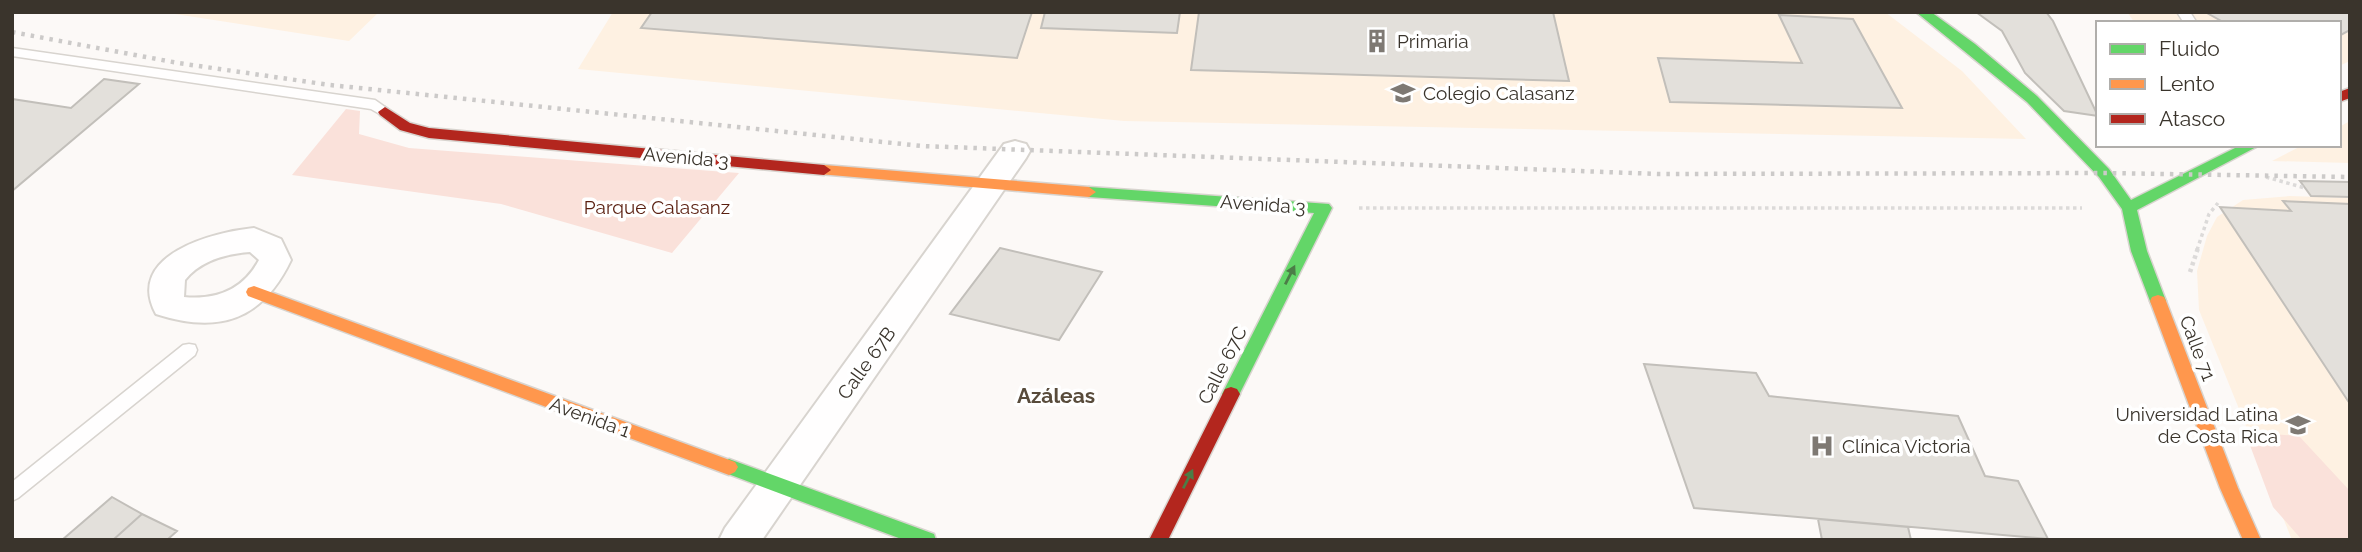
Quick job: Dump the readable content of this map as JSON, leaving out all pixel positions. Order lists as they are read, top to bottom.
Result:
{
  "streets": {
    "street": [
      "Avenida 3",
      "Calle 71",
      "Calle 67B",
      "Calle 67C",
      "Avenida 1"
    ]
  },
  "crossings": [
    ["Avenida 3", "Calle 67B"],
    ["Avenida 3", "Calle 67C"],
    ["Calle 67B", "Avenida 1"]
  ],
  "one_way": ["Calle 67C"],
  "districts": ["Azáleas"],
  "parks": ["Parque Calasanz"],
  "places": {
    "building": ["Primaria"],
    "school or university": ["Colegio Calasanz", "Universidad Latina de Costa Rica"],
    "hospital": ["Clínica Victoria"]
  },
  "legend": ["Fluido", "Lento", "Atasco"]
}
